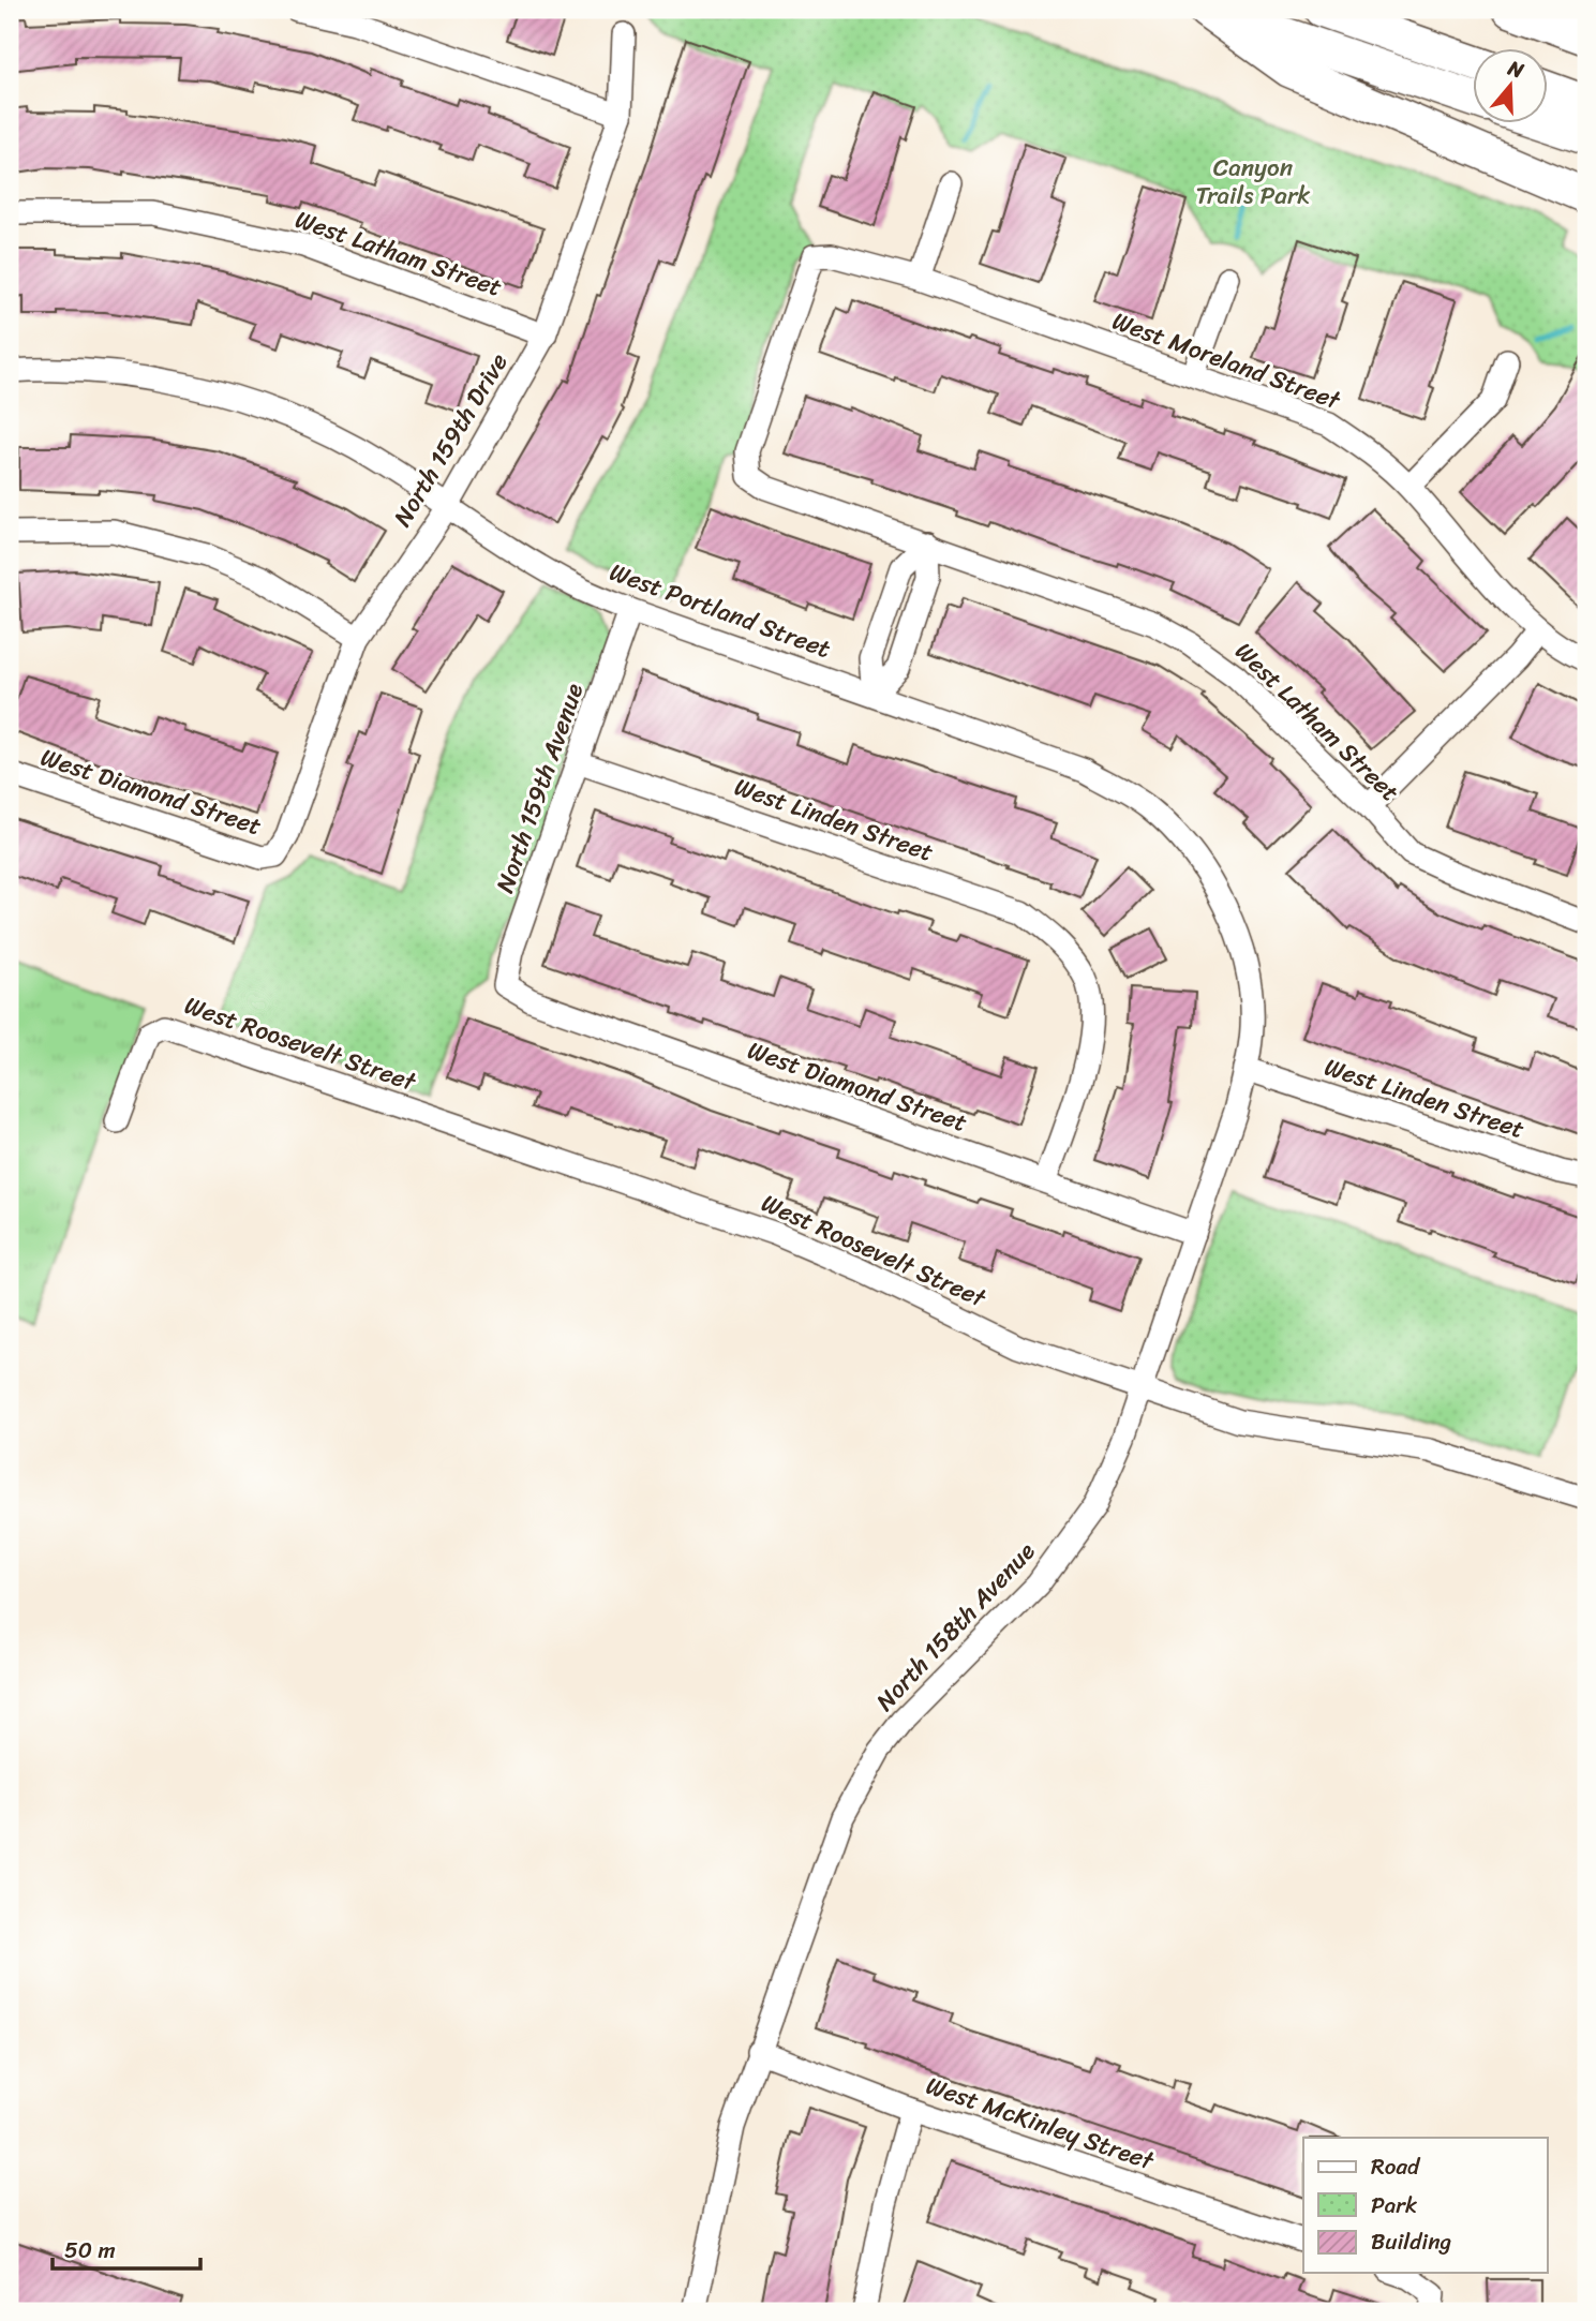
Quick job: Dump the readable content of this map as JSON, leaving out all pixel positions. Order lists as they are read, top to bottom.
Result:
{
  "streets": {
    "street": [
      "West Latham Street",
      "West Moreland Street",
      "North 159th Drive",
      "West Portland Street",
      "North 159th Avenue",
      "West Diamond Street",
      "West Linden Street",
      "West Roosevelt Street",
      "North 158th Avenue",
      "West McKinley Street"
    ]
  },
  "crossings": [
    ["West Latham Street", "West Moreland Street"],
    ["West Latham Street", "North 159th Drive"],
    ["North 159th Drive", "West Portland Street"],
    ["North 159th Drive", "West Diamond Street"],
    ["West Portland Street", "North 159th Avenue"],
    ["West Portland Street", "West Linden Street"],
    ["West Portland Street", "North 158th Avenue"],
    ["North 159th Avenue", "West Diamond Street"],
    ["North 159th Avenue", "West Linden Street"],
    ["West Diamond Street", "West Linden Street"],
    ["West Diamond Street", "North 158th Avenue"],
    ["West Linden Street", "North 158th Avenue"],
    ["West Roosevelt Street", "North 158th Avenue"],
    ["North 158th Avenue", "West McKinley Street"]
  ],
  "parks": ["Canyon Trails Park"],
  "legend": ["Road", "Park", "Building"],
  "scale_bar": "50 m",
  "north": "top"
}
